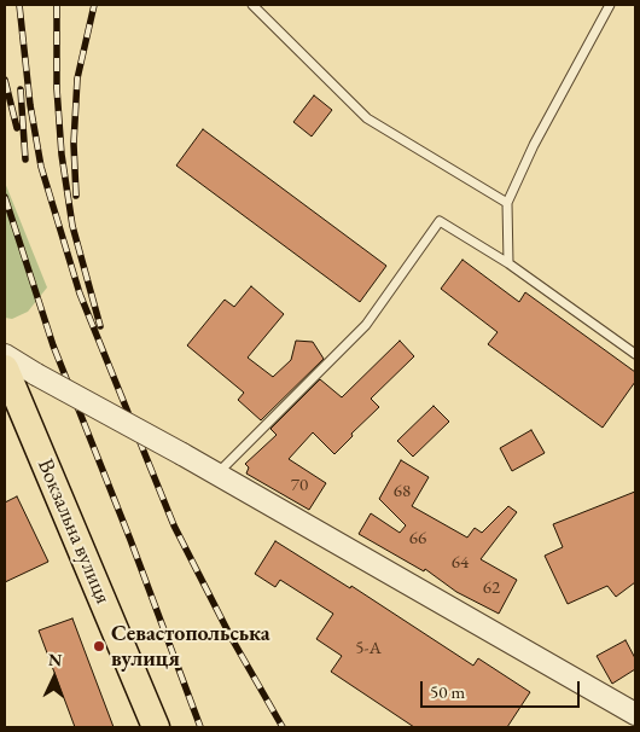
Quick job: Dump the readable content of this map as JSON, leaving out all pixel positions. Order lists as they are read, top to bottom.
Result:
{
  "streets": {
    "main road": ["Вокзальна вулиця"]
  },
  "places": ["Севастопольська вулиця"],
  "house_numbers": [
    "70",
    "68",
    "66",
    "64",
    "62",
    "5-А"
  ],
  "scale_bar": "50 m",
  "north": "top"
}
